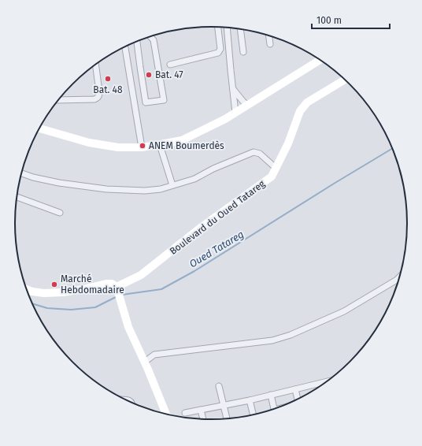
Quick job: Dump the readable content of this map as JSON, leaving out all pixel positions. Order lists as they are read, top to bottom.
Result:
{
  "streets": {
    "street": ["Boulevard du Oued Tatareg"]
  },
  "water": ["Oued Tatareg"],
  "places": [
    "Bat. 47",
    "Bat. 48",
    "ANEM Boumerdès",
    "Marché Hebdomadaire"
  ],
  "scale_bar": "100 m"
}
